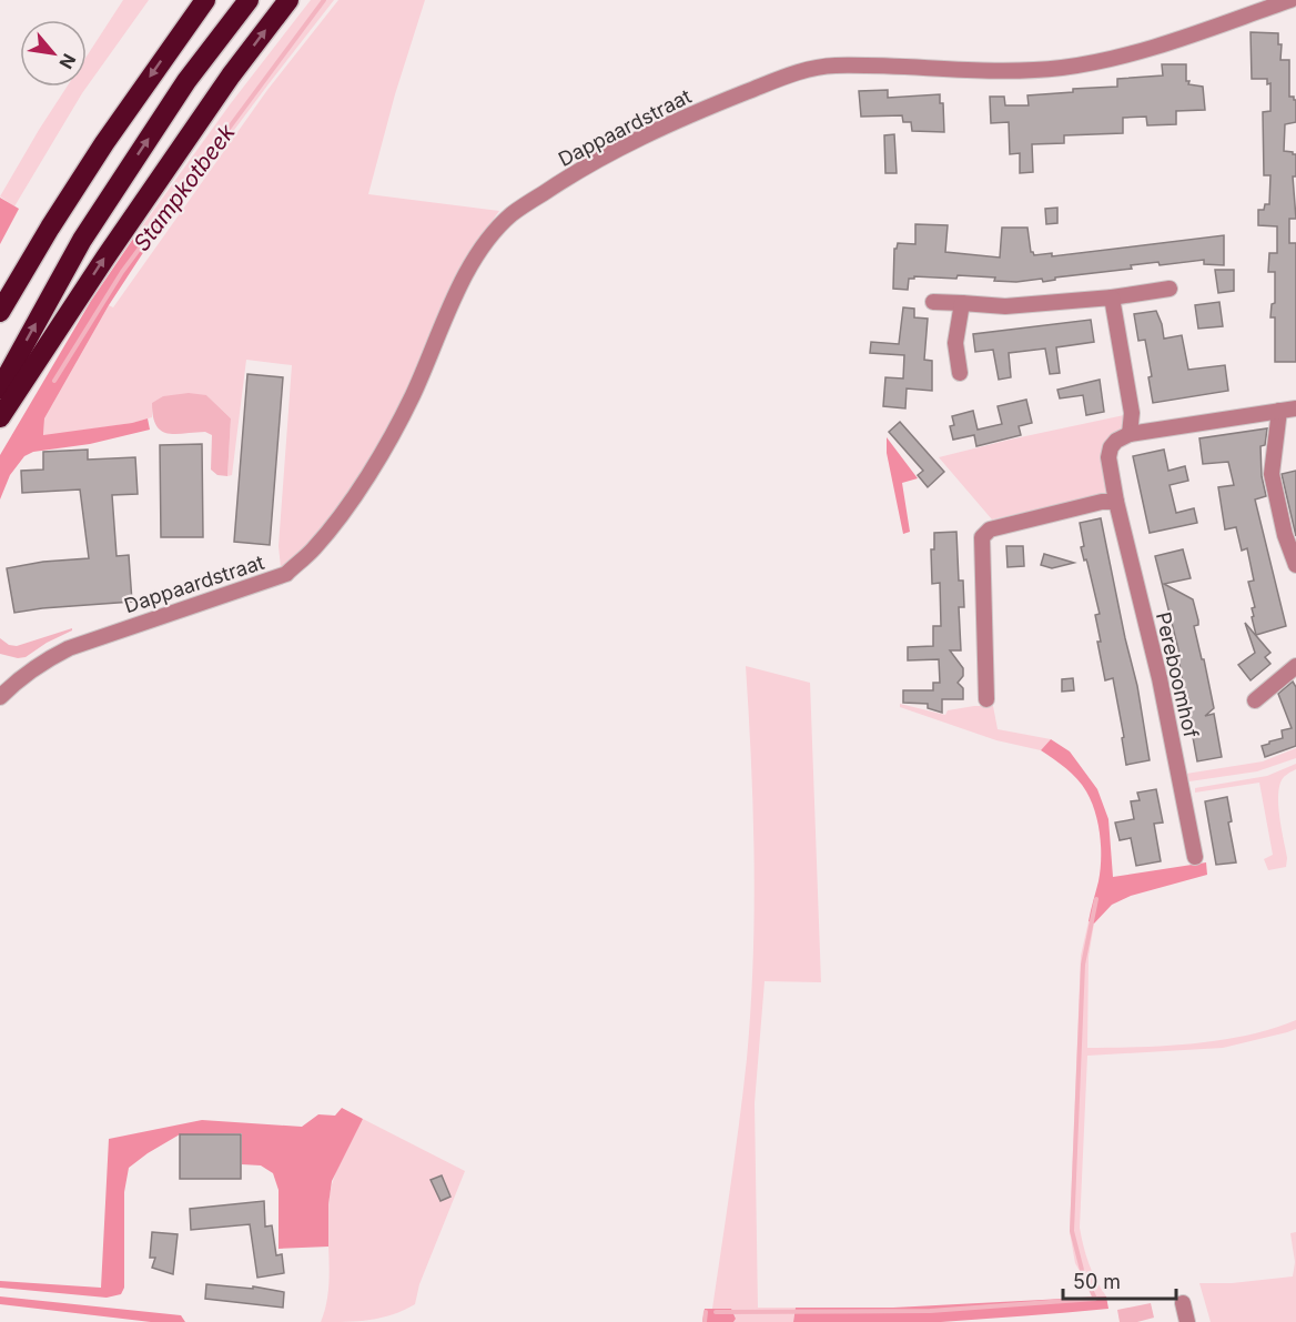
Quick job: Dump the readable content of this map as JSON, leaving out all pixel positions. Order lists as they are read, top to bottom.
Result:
{
  "streets": {
    "street": ["Dappaardstraat", "Pereboomhof"]
  },
  "water": ["Stampkotbeek"],
  "scale_bar": "50 m",
  "north": "bottom right"
}
